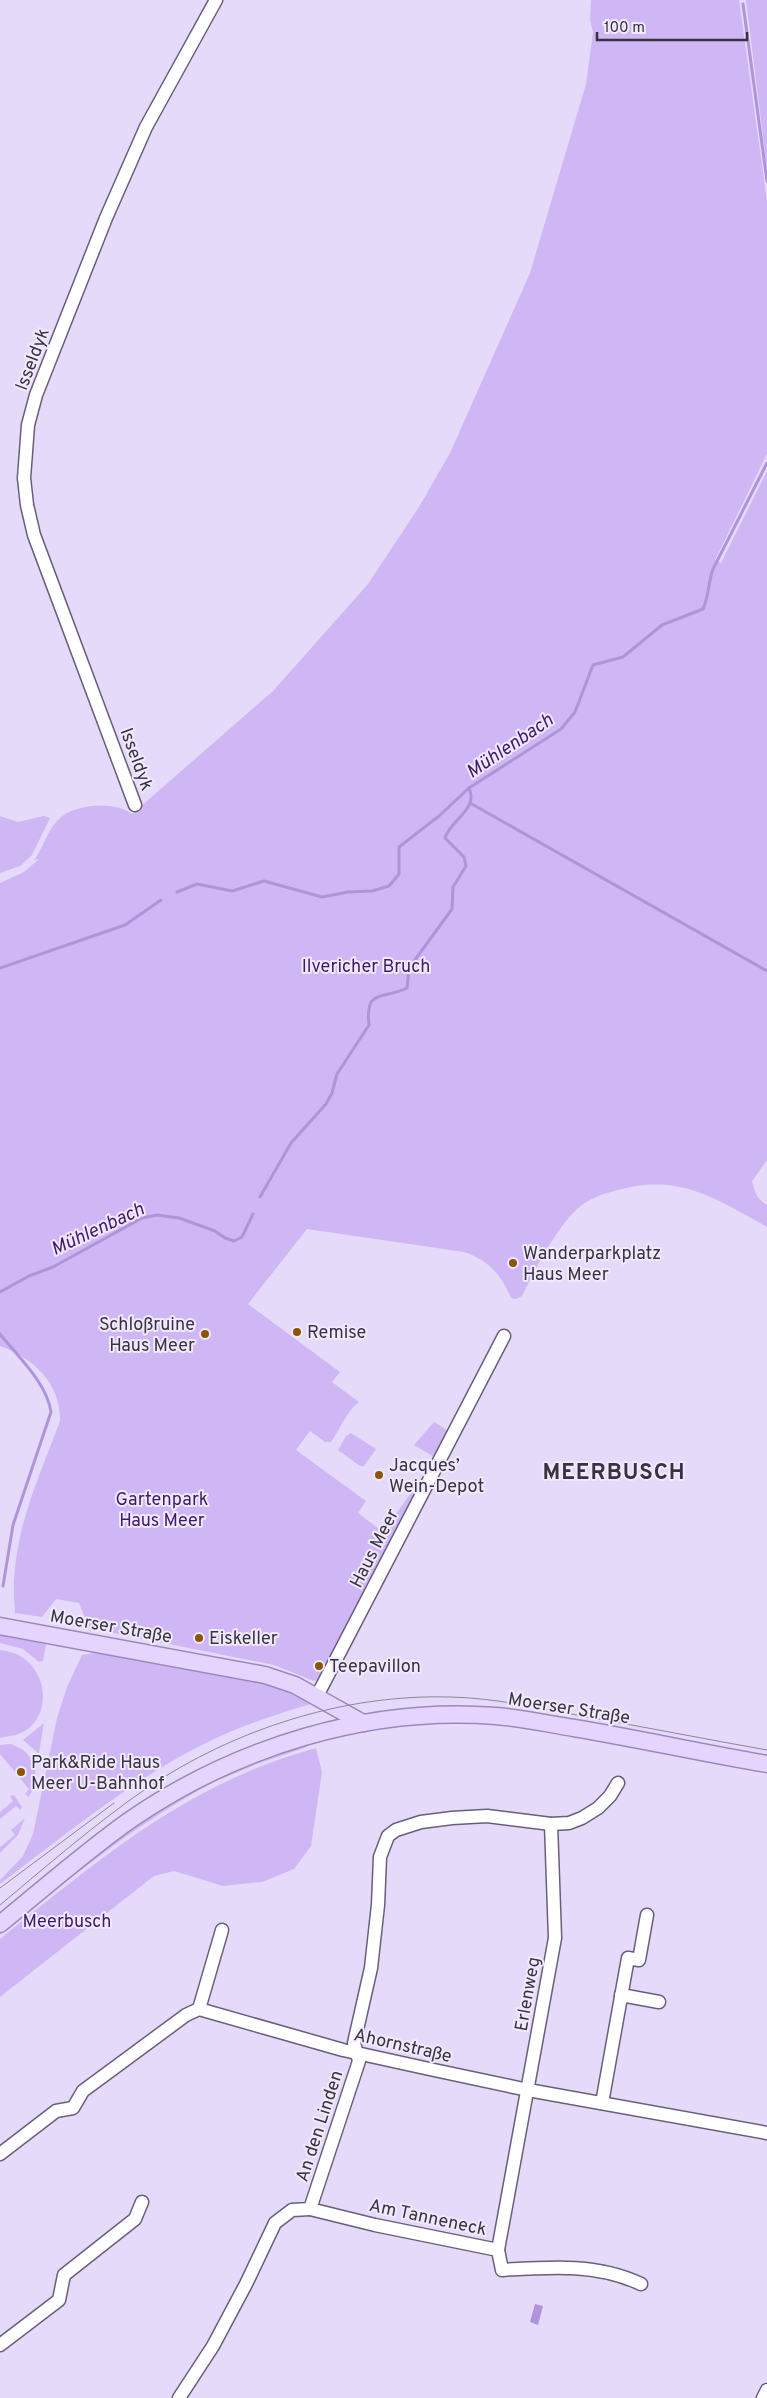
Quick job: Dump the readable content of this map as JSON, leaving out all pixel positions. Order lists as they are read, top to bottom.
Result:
{
  "streets": {
    "main road": ["Moerser Straße"],
    "street": [
      "Isseldyk",
      "Haus Meer",
      "Erlenweg",
      "Ahornstraße",
      "An den Linden",
      "Am Tanneneck"
    ]
  },
  "crossings": [
    ["Haus Meer", "Moerser Straße"],
    ["Erlenweg", "Ahornstraße"],
    ["Erlenweg", "An den Linden"],
    ["Erlenweg", "Am Tanneneck"],
    ["Ahornstraße", "An den Linden"],
    ["An den Linden", "Am Tanneneck"]
  ],
  "districts": ["MEERBUSCH"],
  "water": ["Mühlenbach"],
  "parks": ["Ilvericher Bruch", "Gartenpark Haus Meer", "Meerbusch"],
  "places": [
    "Wanderparkplatz Haus Meer",
    "Remise",
    "Schloßruine Haus Meer",
    "Jacques’ Wein-Depot",
    "Eiskeller",
    "Teepavillon",
    "Park&Ride Haus Meer U-Bahnhof"
  ],
  "scale_bar": "100 m"
}
